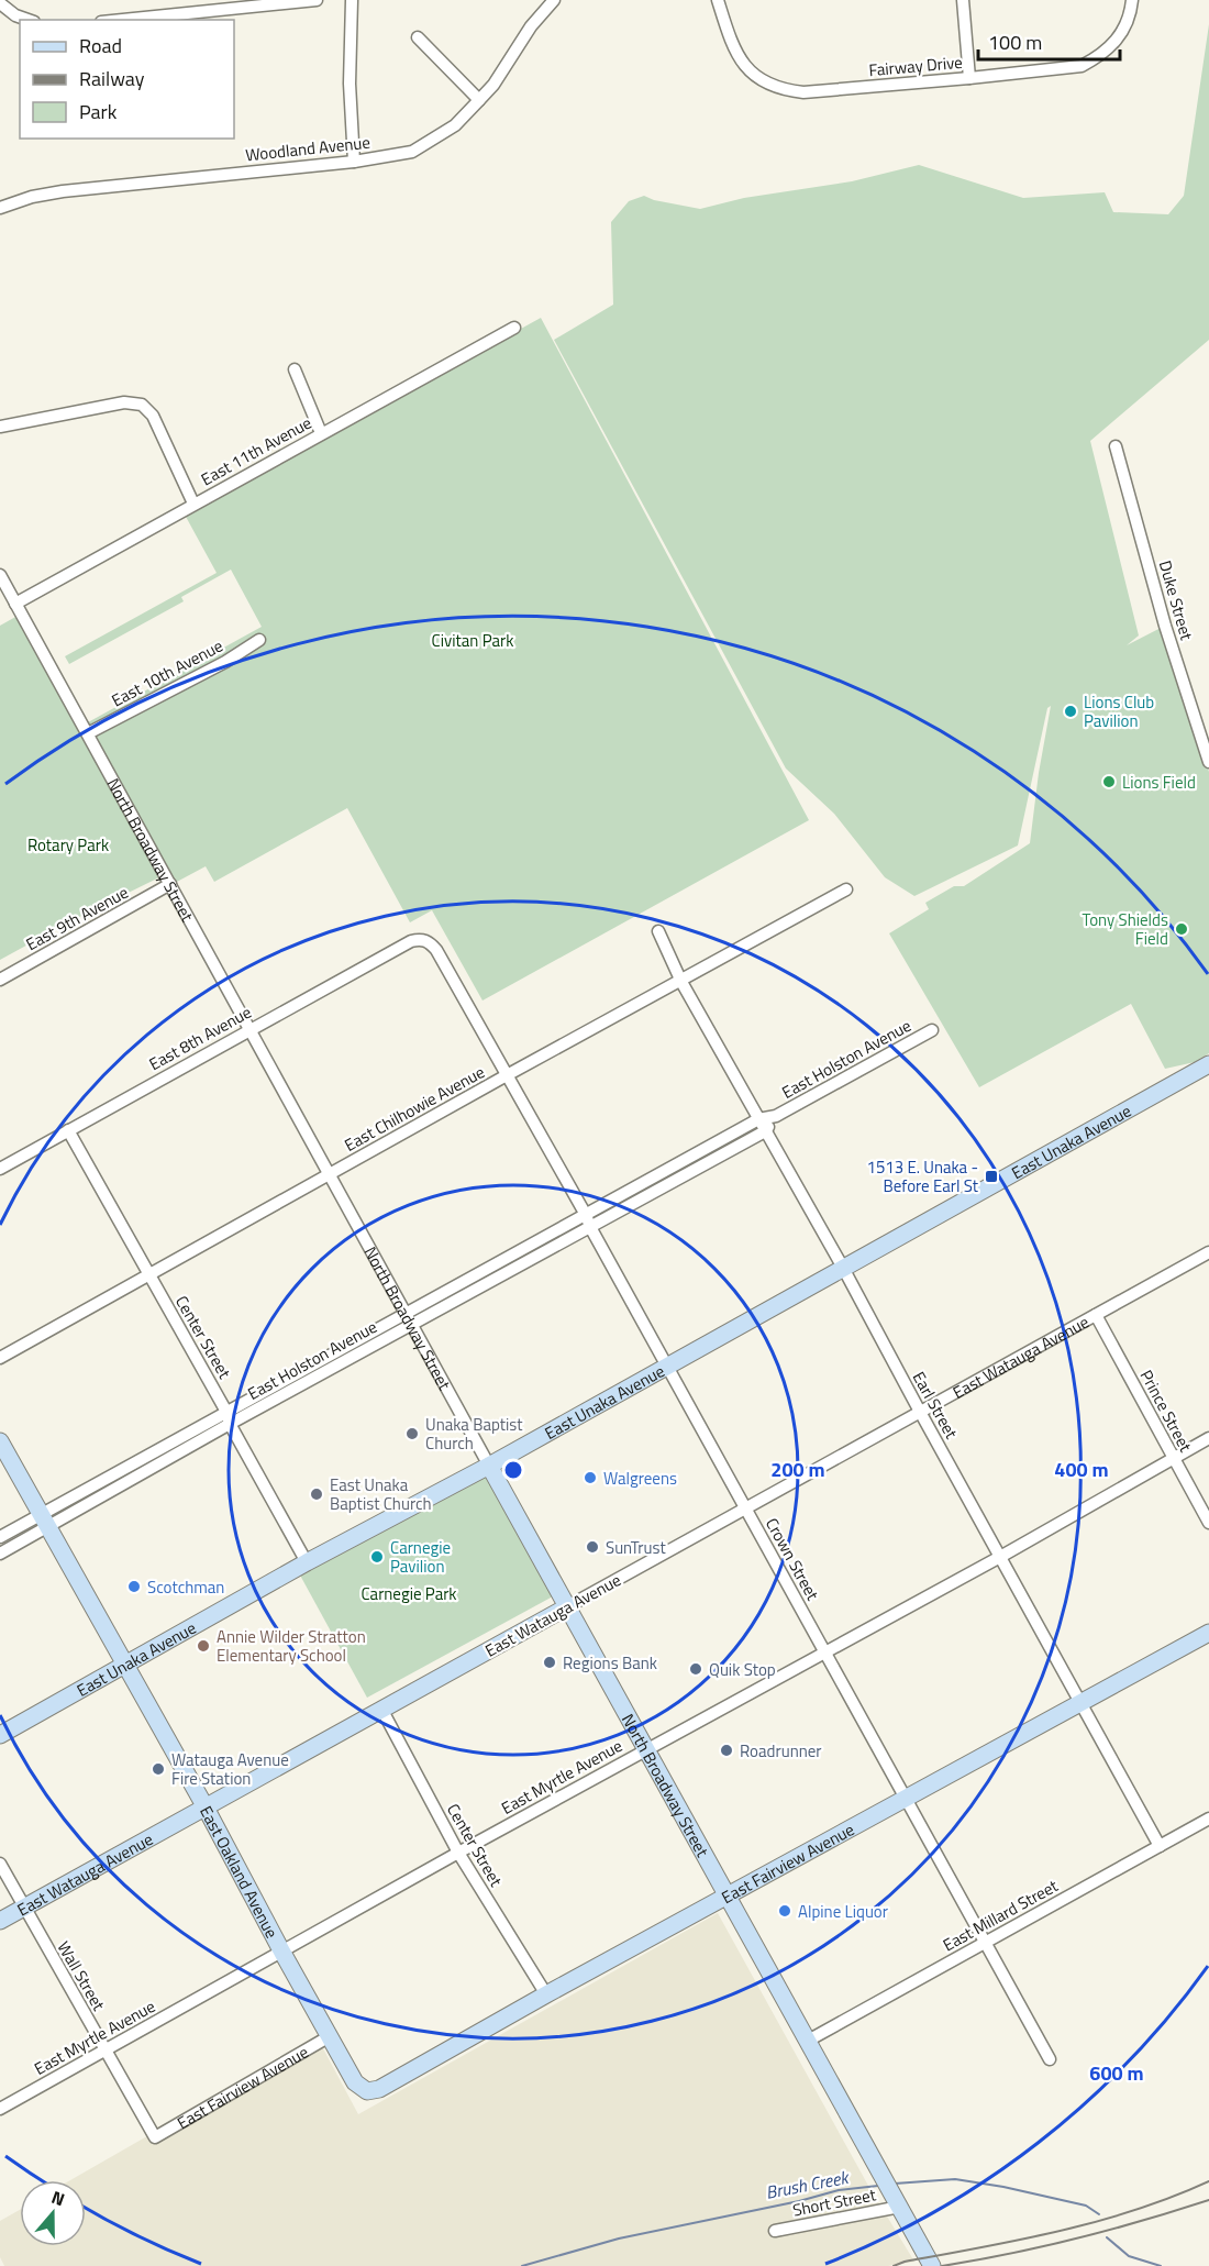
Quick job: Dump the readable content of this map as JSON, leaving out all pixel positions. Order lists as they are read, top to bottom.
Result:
{
  "streets": {
    "main road": [
      "North Broadway Street",
      "East Unaka Avenue",
      "East Watauga Avenue",
      "East Fairview Avenue",
      "East Oakland Avenue"
    ],
    "street": [
      "Fairway Drive",
      "Woodland Avenue",
      "East 11th Avenue",
      "Duke Street",
      "East 10th Avenue",
      "East 9th Avenue",
      "East 8th Avenue",
      "East Holston Avenue",
      "East Chilhowie Avenue",
      "Center Street",
      "Earl Street",
      "Prince Street",
      "Crown Street",
      "East Myrtle Avenue",
      "East Millard Street",
      "Wall Street",
      "Short Street"
    ]
  },
  "crossings": [
    ["East 11th Avenue", "North Broadway Street"],
    ["East 10th Avenue", "North Broadway Street"],
    ["North Broadway Street", "East 9th Avenue"],
    ["North Broadway Street", "East 8th Avenue"],
    ["North Broadway Street", "East Holston Avenue"],
    ["North Broadway Street", "East Chilhowie Avenue"],
    ["North Broadway Street", "East Unaka Avenue"],
    ["North Broadway Street", "East Watauga Avenue"],
    ["North Broadway Street", "East Myrtle Avenue"],
    ["North Broadway Street", "East Fairview Avenue"],
    ["North Broadway Street", "East Millard Street"],
    ["North Broadway Street", "Short Street"],
    ["East 8th Avenue", "Center Street"],
    ["East 8th Avenue", "Crown Street"],
    ["East Holston Avenue", "Center Street"],
    ["East Holston Avenue", "Earl Street"],
    ["East Holston Avenue", "Crown Street"],
    ["East Holston Avenue", "East Oakland Avenue"],
    ["East Chilhowie Avenue", "Center Street"],
    ["East Chilhowie Avenue", "Earl Street"],
    ["East Chilhowie Avenue", "Crown Street"],
    ["East Unaka Avenue", "Center Street"],
    ["East Unaka Avenue", "Earl Street"],
    ["East Unaka Avenue", "Crown Street"],
    ["East Unaka Avenue", "East Oakland Avenue"],
    ["Center Street", "East Watauga Avenue"],
    ["Center Street", "East Myrtle Avenue"],
    ["Center Street", "East Fairview Avenue"],
    ["East Watauga Avenue", "Earl Street"],
    ["East Watauga Avenue", "Prince Street"],
    ["East Watauga Avenue", "Crown Street"],
    ["East Watauga Avenue", "East Oakland Avenue"],
    ["East Watauga Avenue", "Wall Street"],
    ["Earl Street", "East Myrtle Avenue"],
    ["Earl Street", "East Fairview Avenue"],
    ["Earl Street", "East Millard Street"],
    ["Prince Street", "East Myrtle Avenue"],
    ["Crown Street", "East Myrtle Avenue"],
    ["Crown Street", "East Fairview Avenue"],
    ["Crown Street", "East Millard Street"],
    ["East Myrtle Avenue", "East Oakland Avenue"],
    ["East Myrtle Avenue", "Wall Street"],
    ["East Fairview Avenue", "East Oakland Avenue"],
    ["East Fairview Avenue", "Wall Street"]
  ],
  "water": ["Brush Creek"],
  "parks": ["Civitan Park", "Rotary Park", "Carnegie Park"],
  "places": {
    "other": [
      "Lions Club Pavilion",
      "Lions Field",
      "Tony Shields Field",
      "Unaka Baptist Church",
      "Walgreens",
      "East Unaka Baptist Church",
      "SunTrust",
      "Carnegie Pavilion",
      "Scotchman",
      "Annie Wilder Stratton Elementary School",
      "Regions Bank",
      "Quik Stop",
      "Roadrunner",
      "Watauga Avenue Fire Station",
      "Alpine Liquor"
    ],
    "transit": ["1513 E. Unaka - Before Earl St"]
  },
  "legend": ["Road", "Railway", "Park"],
  "scale_bar": "100 m",
  "north": "top",
  "rings": ["200 m", "400 m", "600 m"]
}
